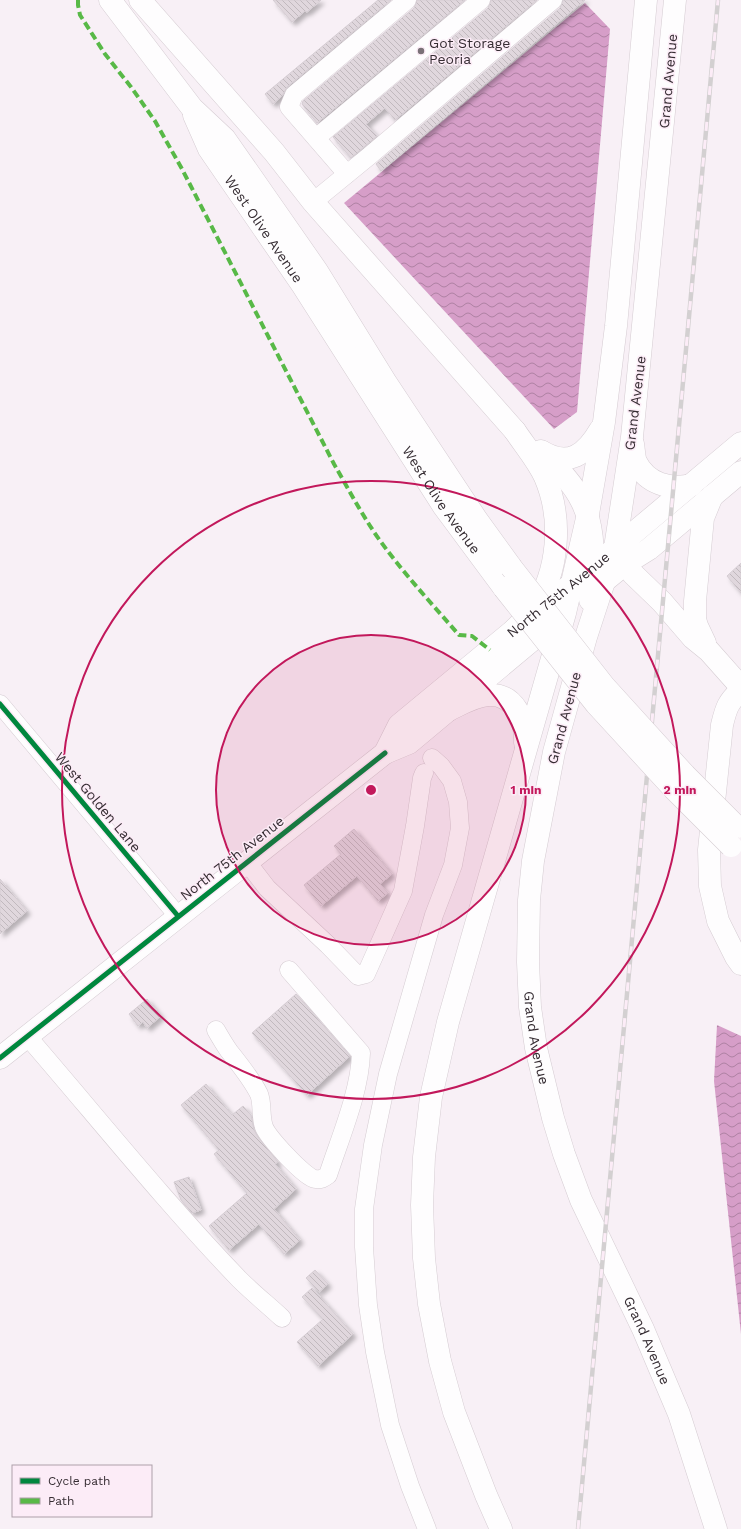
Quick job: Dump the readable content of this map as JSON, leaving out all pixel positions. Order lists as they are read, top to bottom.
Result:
{
  "streets": {
    "main road": ["Grand Avenue", "West Olive Avenue", "North 75th Avenue"],
    "street": ["West Golden Lane"]
  },
  "crossings": [
    ["Grand Avenue", "North 75th Avenue"],
    ["North 75th Avenue", "West Golden Lane"]
  ],
  "places": ["Got Storage Peoria"],
  "legend": ["Cycle path", "Path"],
  "rings": ["1 min", "2 min"]
}
